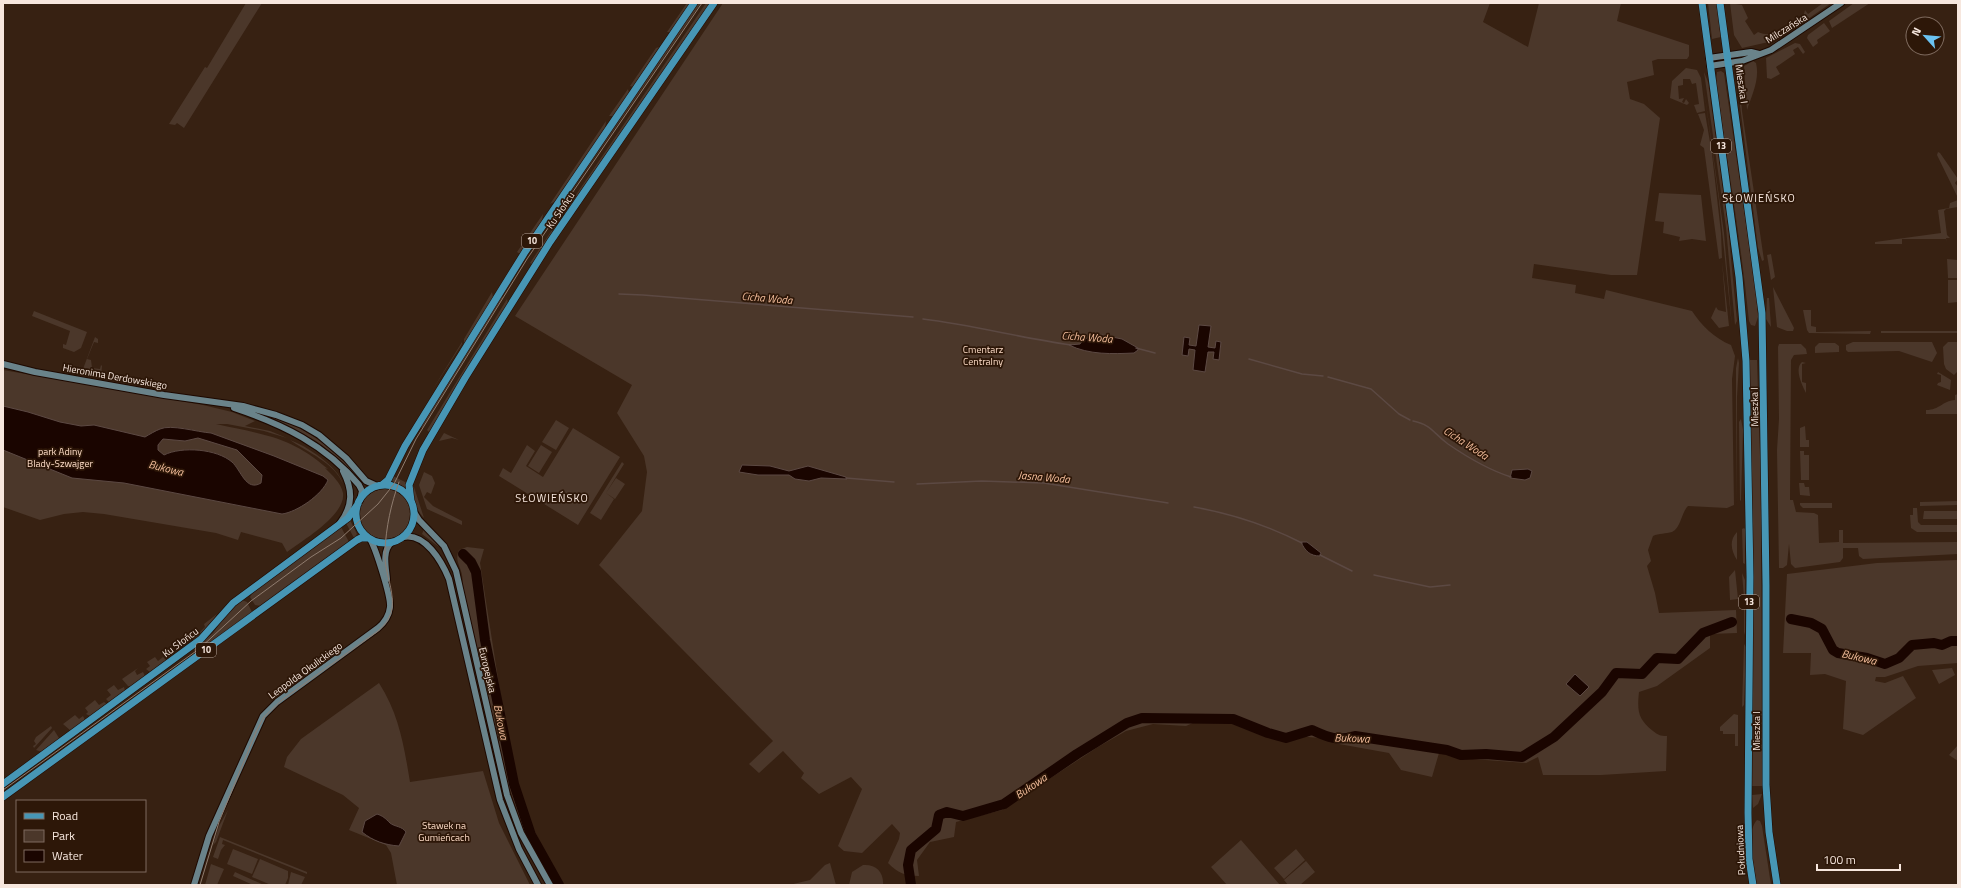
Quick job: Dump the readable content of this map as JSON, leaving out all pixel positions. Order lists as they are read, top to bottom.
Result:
{
  "streets": {
    "main road": [
      "Milczańska",
      "Mieszka I",
      "13",
      "Ku Słońcu",
      "10",
      "Hieronima Derdowskiego",
      "Leopolda Okulickiego",
      "Europejska",
      "Południowa"
    ]
  },
  "crossings": [
    ["Milczańska", "Mieszka I"],
    ["Mieszka I", "Południowa"],
    ["Ku Słońcu", "10"],
    ["Ku Słońcu", "Hieronima Derdowskiego"],
    ["Ku Słońcu", "Leopolda Okulickiego"],
    ["Ku Słońcu", "Europejska"],
    ["10", "Hieronima Derdowskiego"],
    ["10", "Leopolda Okulickiego"],
    ["10", "Europejska"],
    ["Hieronima Derdowskiego", "Leopolda Okulickiego"],
    ["Hieronima Derdowskiego", "Europejska"],
    ["Leopolda Okulickiego", "Europejska"]
  ],
  "districts": ["SŁOWIEŃSKO", "SŁOWIEŃSKO"],
  "water": ["Cicha Woda", "Bukowa", "Jasna Woda"],
  "parks": ["Cmentarz Centralny", "park Adiny Blady-Szwajger", "Stawek na Gumieńcach"],
  "legend": ["Road", "Park", "Water"],
  "scale_bar": "100 m",
  "north": "top left"
}
